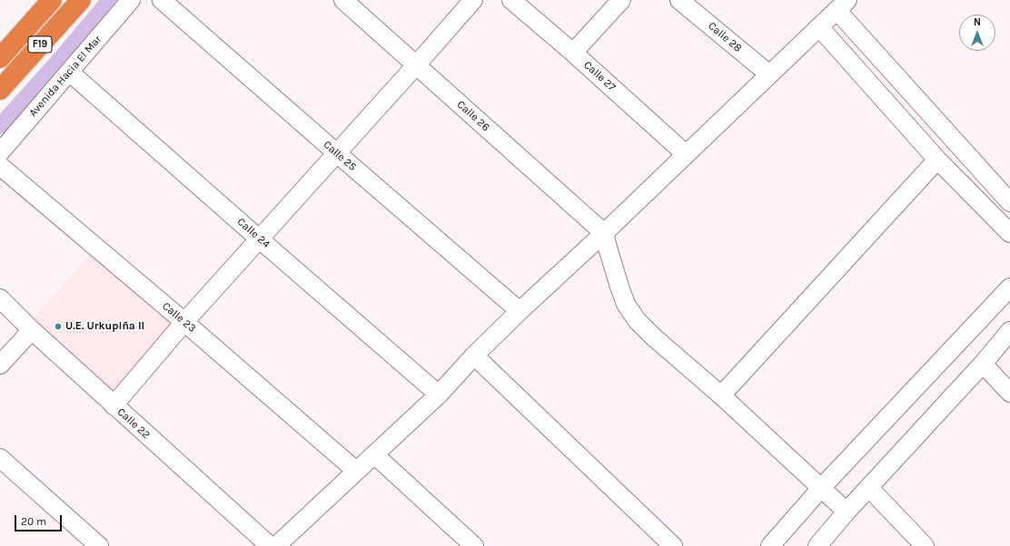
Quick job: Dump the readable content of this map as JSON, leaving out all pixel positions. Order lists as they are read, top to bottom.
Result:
{
  "streets": {
    "highway": ["F19"],
    "street": [
      "Calle 28",
      "Avenida Hacia El Mar",
      "Calle 27",
      "Calle 26",
      "Calle 25",
      "Calle 24",
      "Calle 23",
      "Calle 22"
    ]
  },
  "crossings": [
    ["Avenida Hacia El Mar", "Calle 24"]
  ],
  "places": ["U.E. Urkupiña II"],
  "scale_bar": "20 m",
  "north": "top"
}
